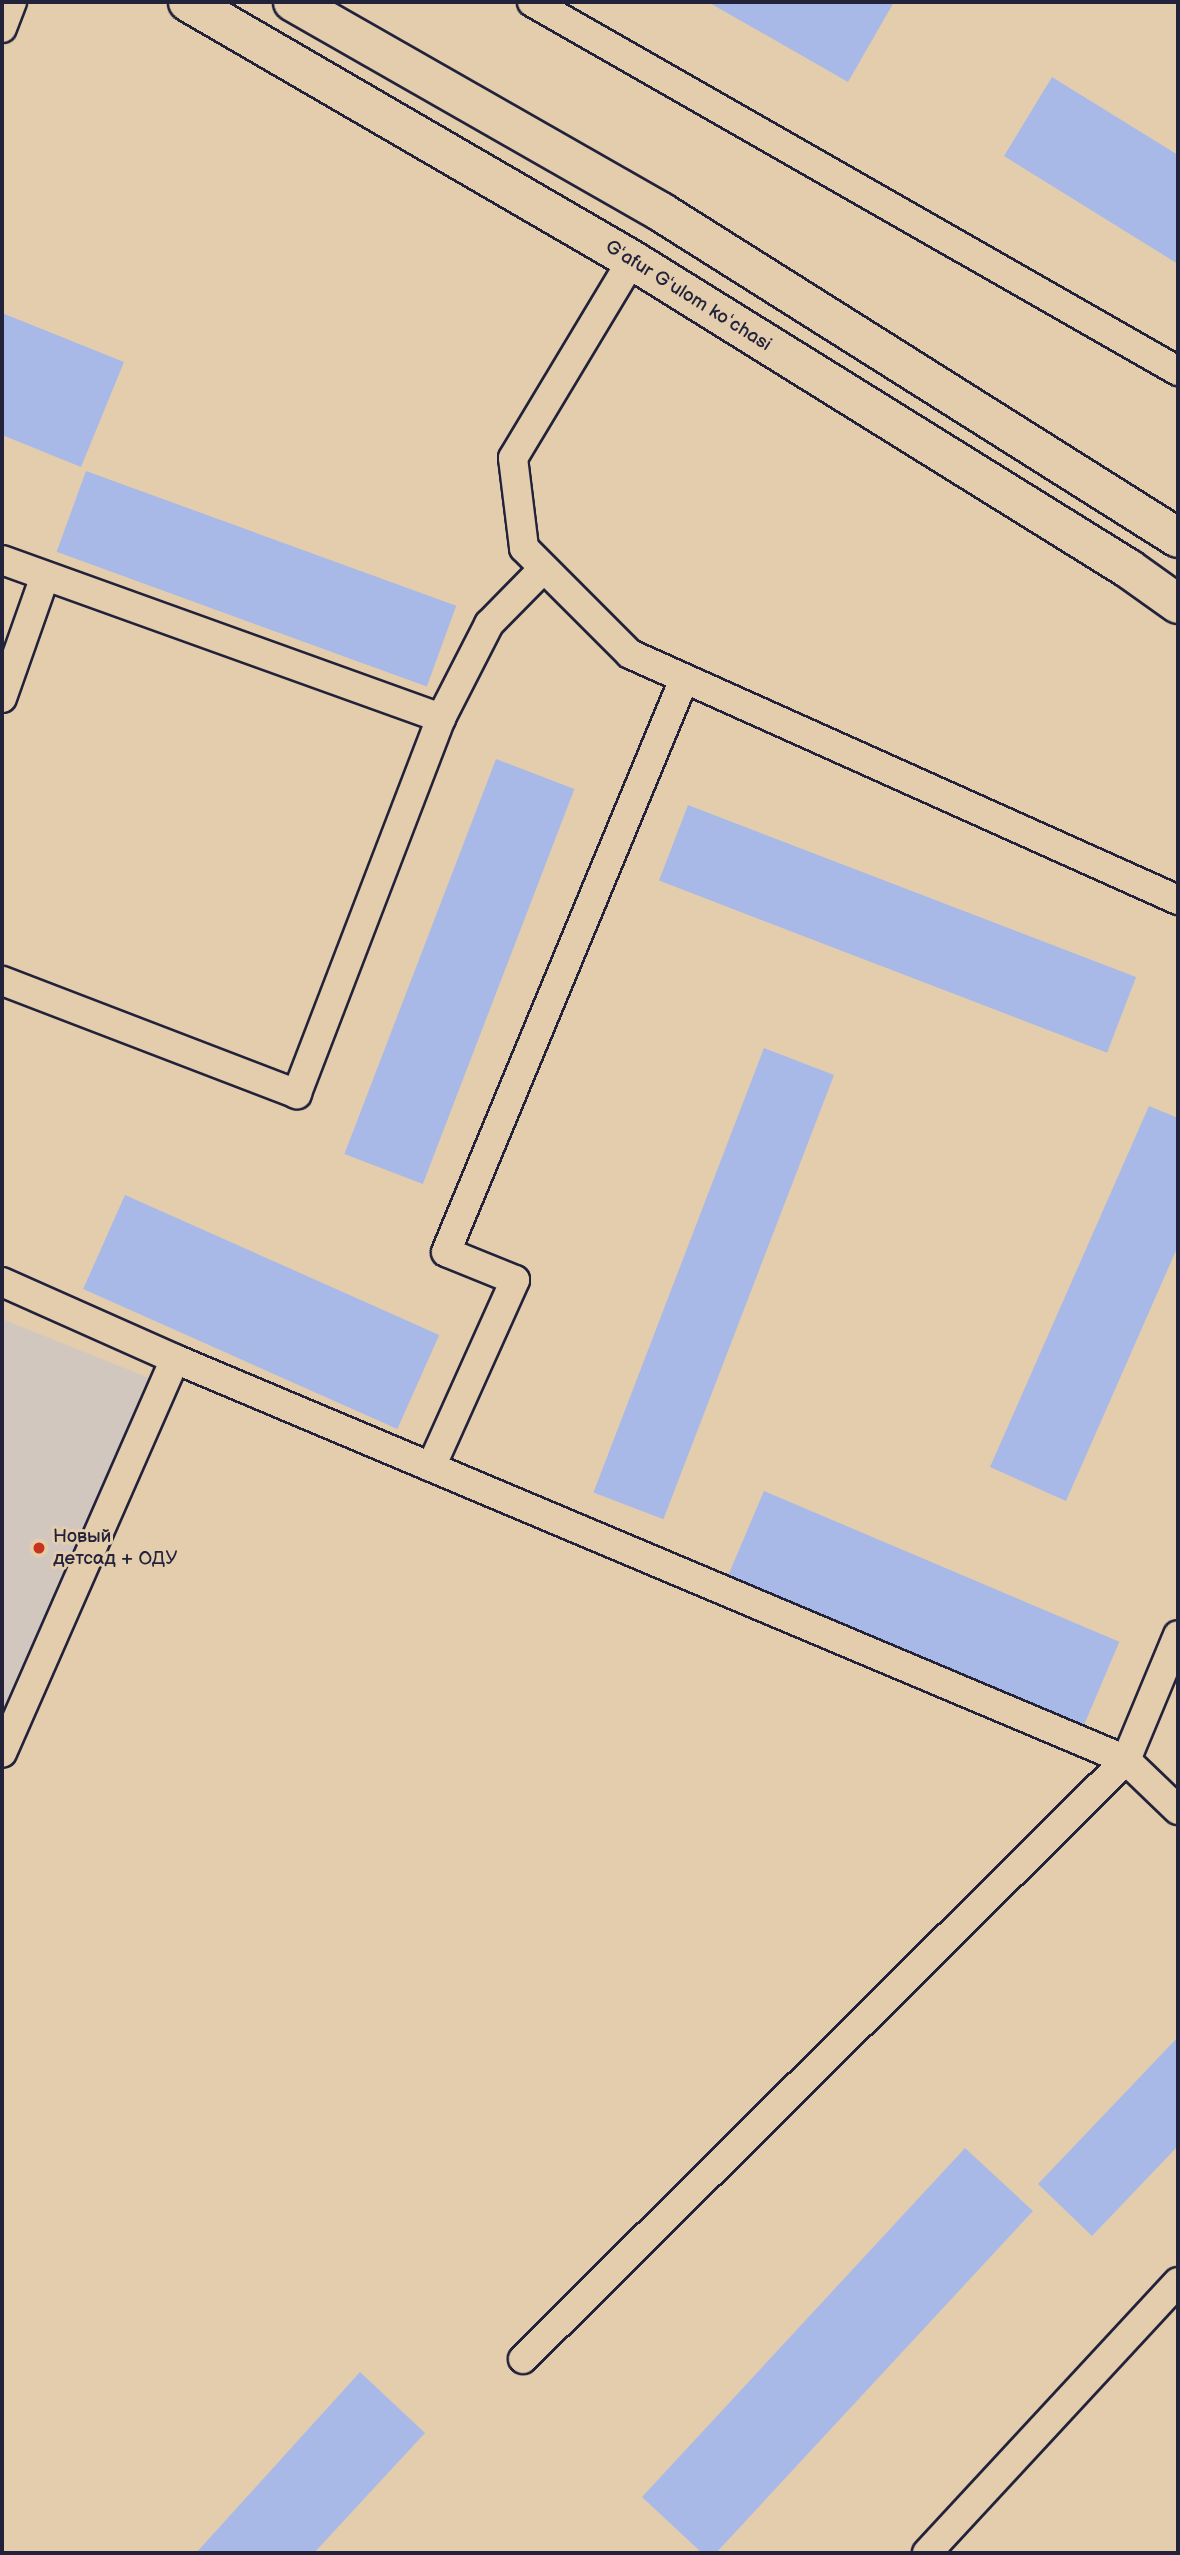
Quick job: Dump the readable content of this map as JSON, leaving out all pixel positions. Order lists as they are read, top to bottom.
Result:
{
  "streets": {
    "main road": ["Gʻafur Gʻulom koʻchasi"]
  },
  "places": ["Новый детсад + ОДУ"]
}
